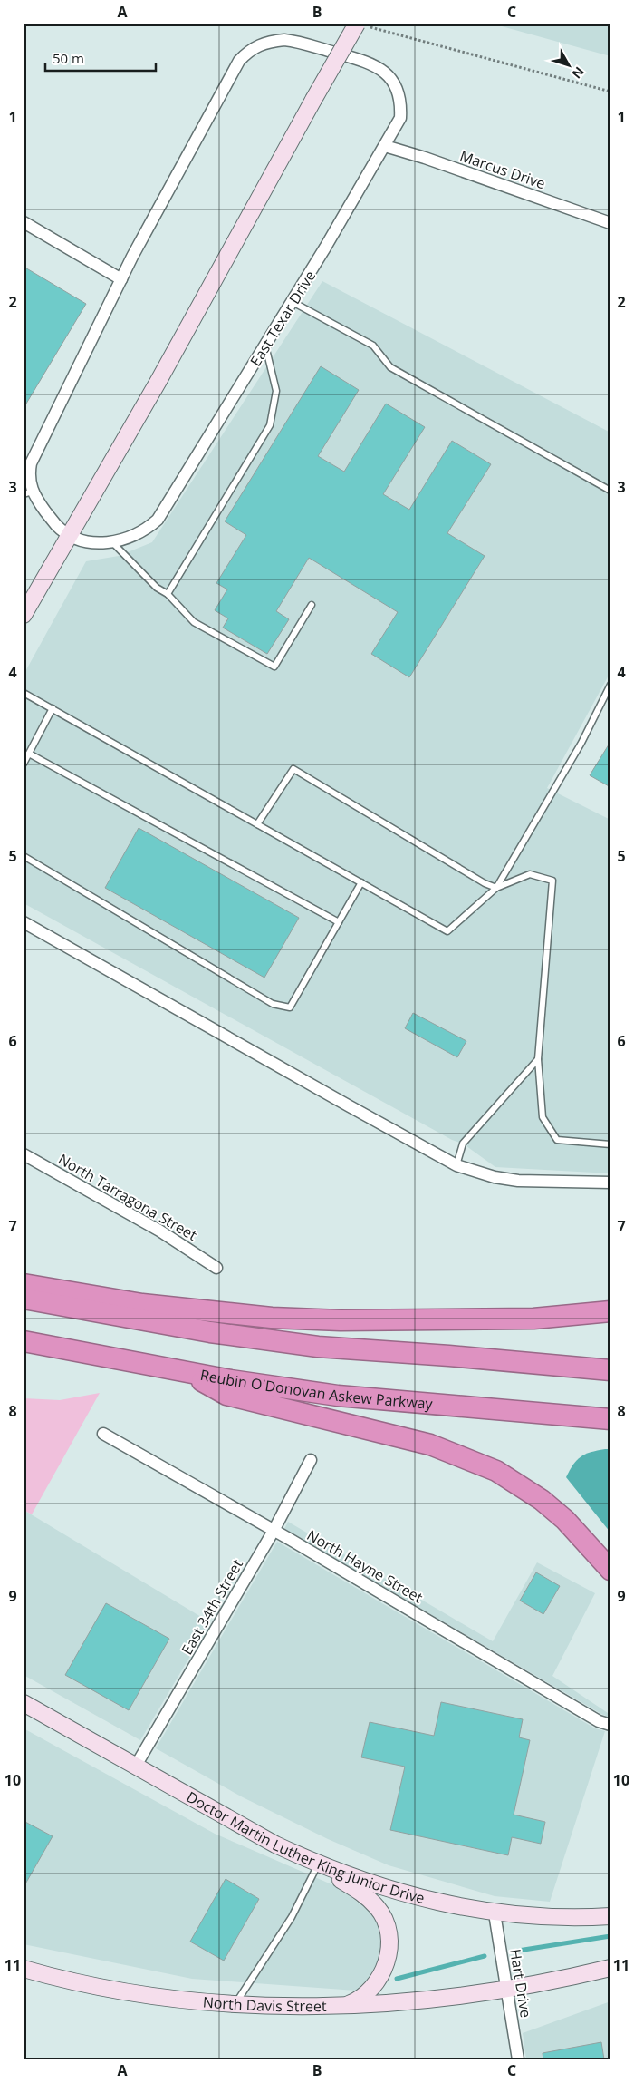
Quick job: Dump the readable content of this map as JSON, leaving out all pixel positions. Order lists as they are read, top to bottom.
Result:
{
  "streets": {
    "highway": ["Reubin O'Donovan Askew Parkway"],
    "main road": ["Doctor Martin Luther King Junior Drive", "North Davis Street"],
    "street": [
      "Marcus Drive",
      "East Texar Drive",
      "North Tarragona Street",
      "North Hayne Street",
      "East 34th Street",
      "Hart Drive"
    ]
  },
  "crossings": [
    ["Marcus Drive", "East Texar Drive"],
    ["North Hayne Street", "East 34th Street"],
    ["East 34th Street", "Doctor Martin Luther King Junior Drive"],
    ["Doctor Martin Luther King Junior Drive", "Hart Drive"],
    ["Hart Drive", "North Davis Street"]
  ],
  "scale_bar": "50 m",
  "north": "bottom right",
  "grid": {
    "columns": ["A", "B", "C"],
    "rows": [
      "1",
      "2",
      "3",
      "4",
      "5",
      "6",
      "7",
      "8",
      "9",
      "10",
      "11"
    ]
  }
}
